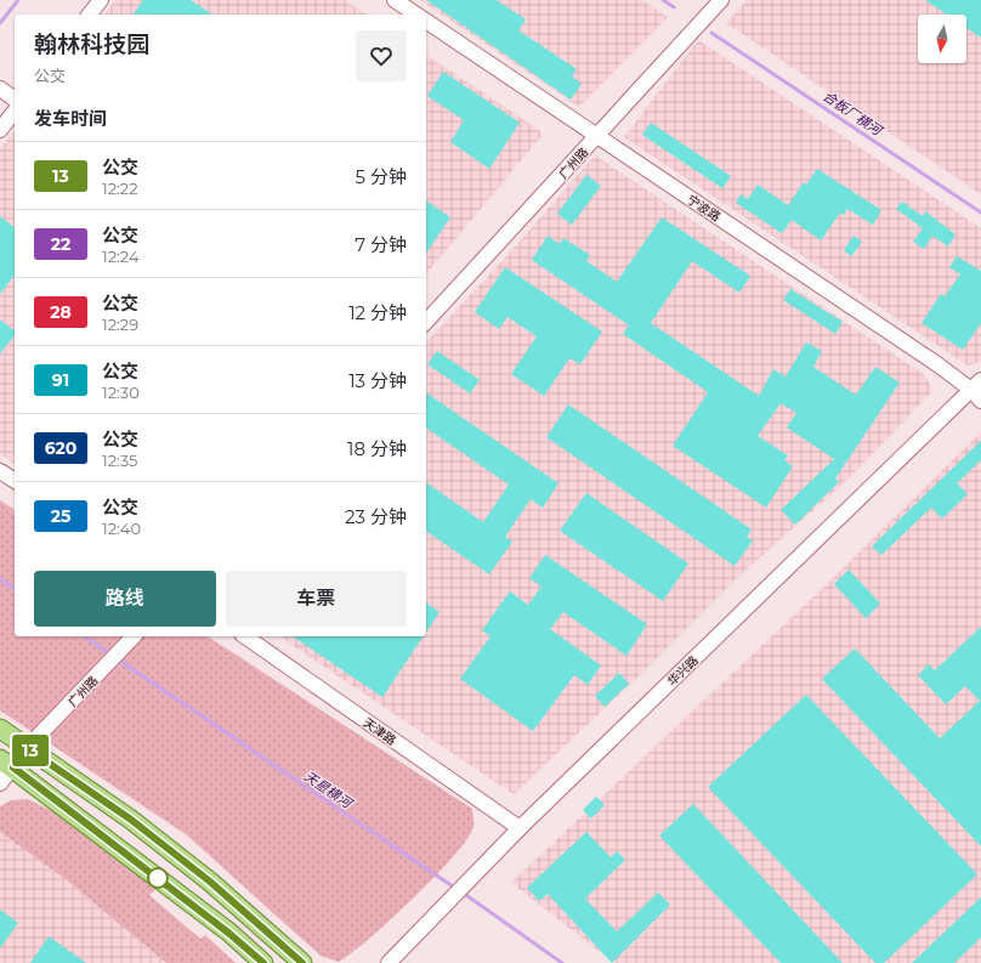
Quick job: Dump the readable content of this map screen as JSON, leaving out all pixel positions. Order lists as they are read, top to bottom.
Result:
{
  "streets": {
    "street": [
      "广州路",
      "宁波路",
      "华兴路",
      "天津路"
    ]
  },
  "crossings": [
    ["广州路", "宁波路"],
    ["宁波路", "华兴路"],
    ["华兴路", "天津路"]
  ],
  "water": ["合板厂横河", "天星横河"],
  "lines": ["bus line 13"],
  "north": "bottom",
  "page": {
    "on_map": "13",
    "heading": [
      ["翰林科技园", "公交"],
      "发车时间"
    ],
    "list": [
      {
        "mark": "13",
        "name": "公交",
        "note": "12:22",
        "value": "5 分钟"
      },
      {
        "mark": "22",
        "name": "公交",
        "note": "12:24",
        "value": "7 分钟"
      },
      {
        "mark": "28",
        "name": "公交",
        "note": "12:29",
        "value": "12 分钟"
      },
      {
        "mark": "91",
        "name": "公交",
        "note": "12:30",
        "value": "13 分钟"
      },
      {
        "mark": "620",
        "name": "公交",
        "note": "12:35",
        "value": "18 分钟"
      },
      {
        "mark": "25",
        "name": "公交",
        "note": "12:40",
        "value": "23 分钟"
      }
    ],
    "buttons": ["路线", "车票"]
  }
}
